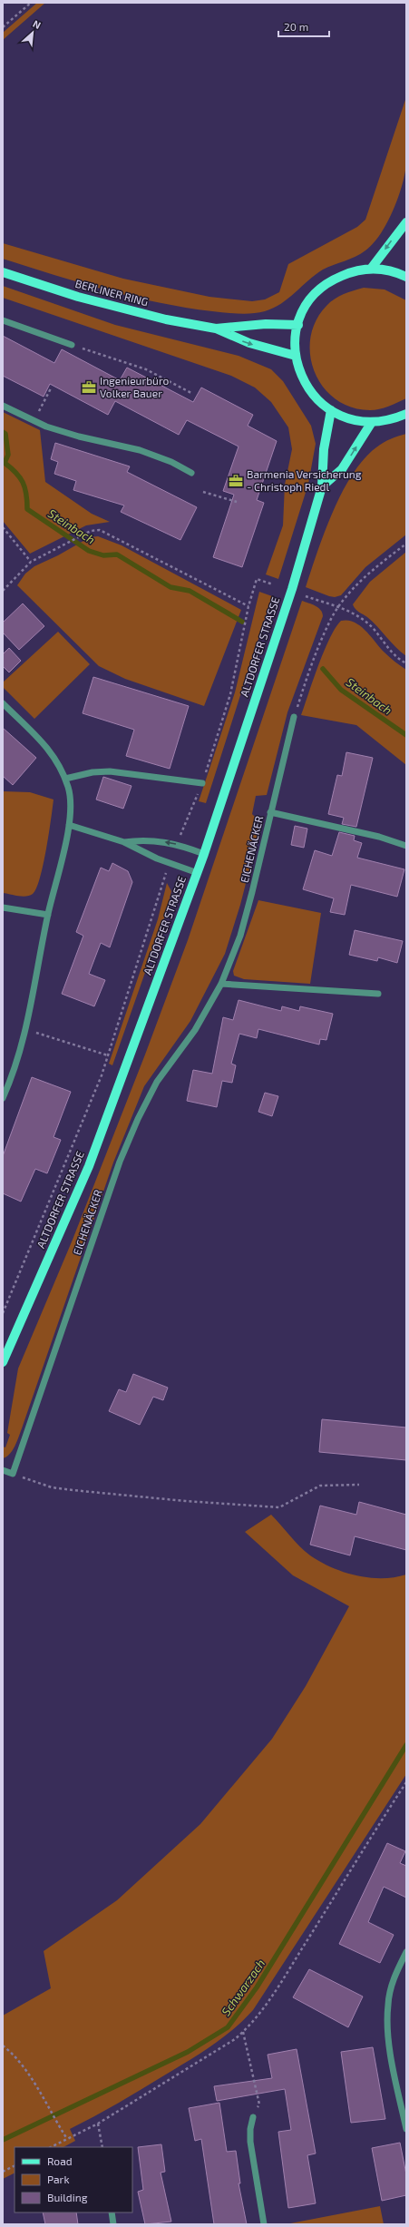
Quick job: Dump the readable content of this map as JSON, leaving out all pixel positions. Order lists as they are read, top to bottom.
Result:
{
  "streets": {
    "main road": ["BERLINER RING", "ALTDORFER STRASSE"],
    "street": ["EICHENÄCKER"]
  },
  "water": ["Steinbach", "Schwarzach"],
  "places": {
    "office": ["Ingenieurbüro Volker Bauer", "Barmenia Versicherung - Christoph Riedl"]
  },
  "legend": ["Road", "Park", "Building"],
  "scale_bar": "20 m",
  "north": "top right"
}
